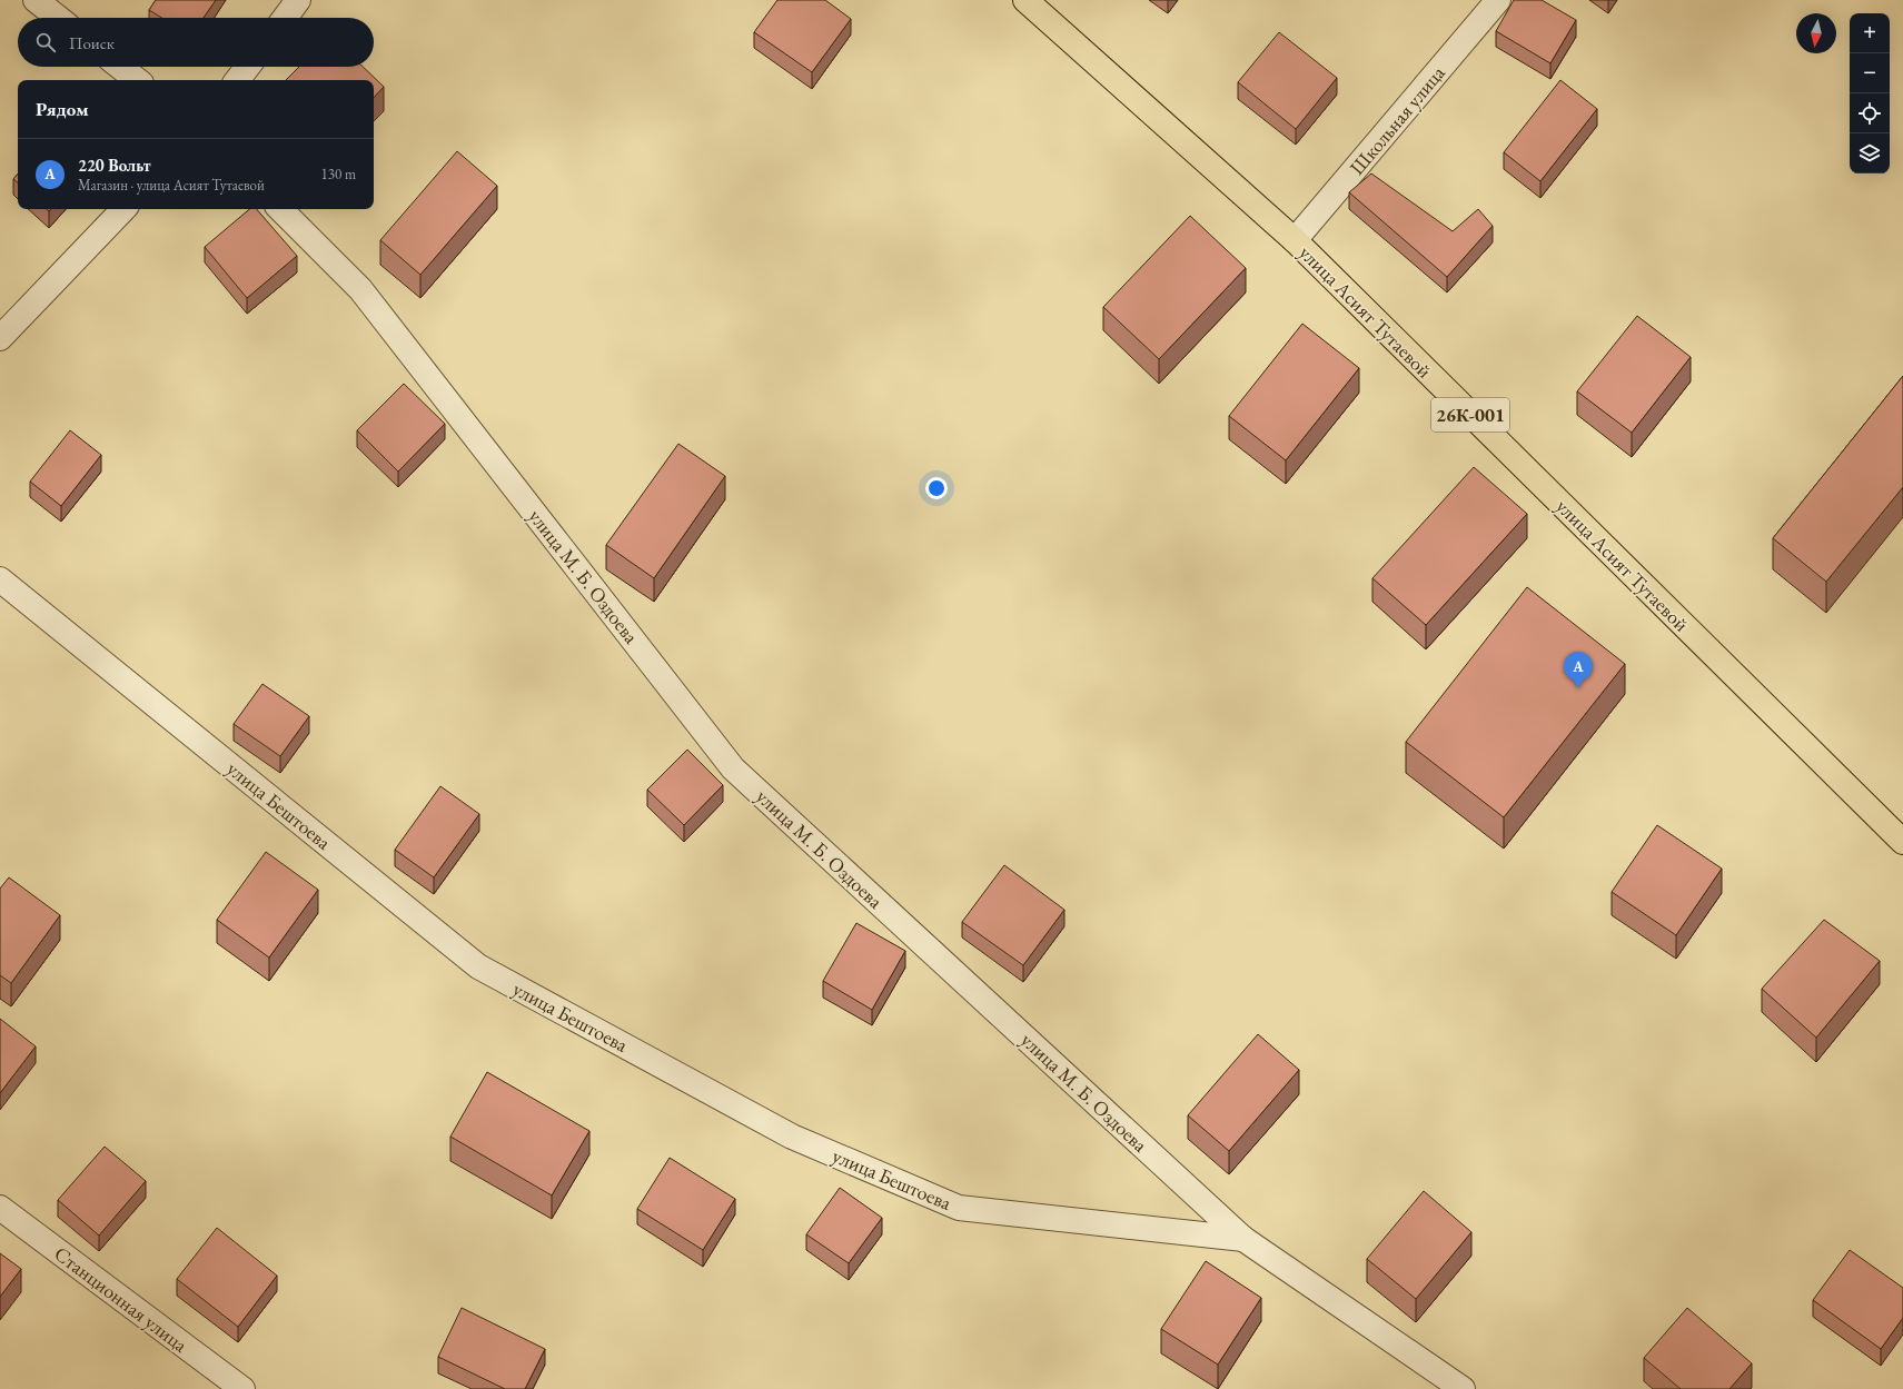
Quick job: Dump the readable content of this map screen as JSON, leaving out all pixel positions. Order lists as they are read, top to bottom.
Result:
{
  "streets": {
    "main road": ["улица Асият Тутаевой", "26К-001"],
    "street": [
      "Школьная улица",
      "улица М. Б. Оздоева",
      "улица Бештоева",
      "Станционная улица"
    ]
  },
  "crossings": [
    ["Школьная улица", "улица Асият Тутаевой"],
    ["улица М. Б. Оздоева", "улица Бештоева"]
  ],
  "north": "bottom",
  "page": {
    "map_buttons": ["+", "−"],
    "search": "Поиск",
    "heading": "Рядом",
    "list": [
      {
        "mark": "A",
        "name": "220 Вольт",
        "note": "Магазин · улица Асият Тутаевой",
        "value": "130 m"
      }
    ],
    "pins": "A"
  }
}
